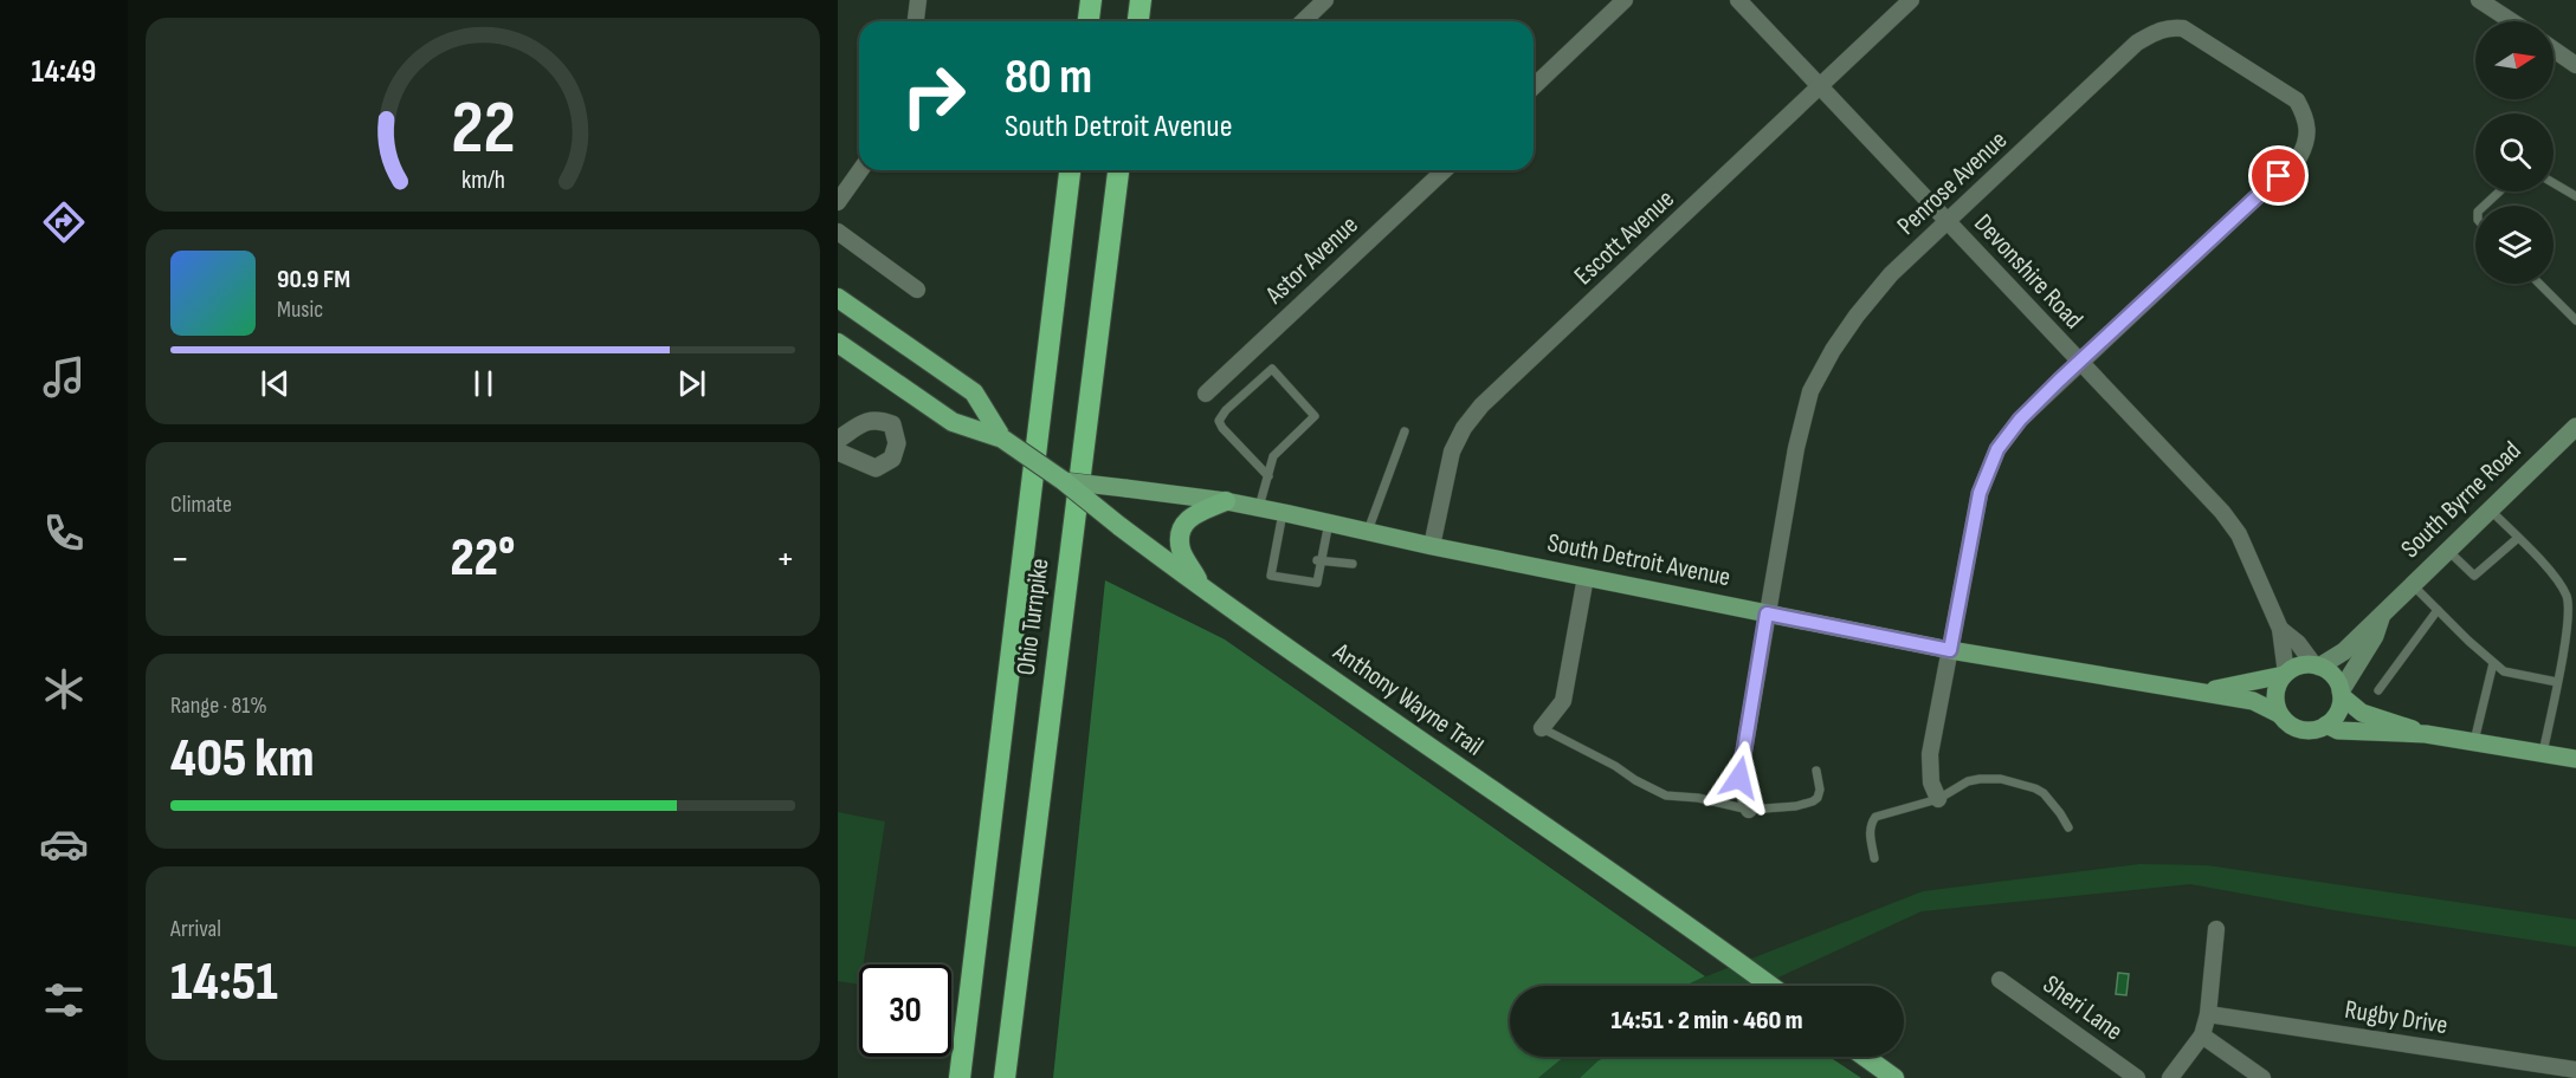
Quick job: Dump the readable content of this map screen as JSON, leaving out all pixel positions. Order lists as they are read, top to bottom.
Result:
{
  "streets": {
    "highway": ["Ohio Turnpike", "Anthony Wayne Trail"],
    "main road": ["South Byrne Road", "South Detroit Avenue"],
    "street": [
      "Penrose Avenue",
      "Escott Avenue",
      "Astor Avenue",
      "Devonshire Road",
      "Sheri Lane",
      "Rugby Drive"
    ]
  },
  "crossings": [
    ["Penrose Avenue", "Devonshire Road"],
    ["Penrose Avenue", "South Detroit Avenue"],
    ["Escott Avenue", "Devonshire Road"],
    ["Escott Avenue", "South Detroit Avenue"],
    ["Devonshire Road", "South Byrne Road"],
    ["Devonshire Road", "South Detroit Avenue"],
    ["South Byrne Road", "South Detroit Avenue"],
    ["South Detroit Avenue", "Anthony Wayne Trail"]
  ],
  "north": "right",
  "page": {
    "tabs": "14:49",
    "turn": ["80 m", "South Detroit Avenue"],
    "song": ["90.9 FM", "Music"],
    "tile": [
      "Climate",
      ["Range · 81%", "405 km"],
      ["Arrival", "14:51"]
    ],
    "heat": ["−", "22°", "+"],
    "limit": "30",
    "trip": "14:51 · 2 min · 460 m",
    "gauge": ["22", "km/h"]
  }
}
